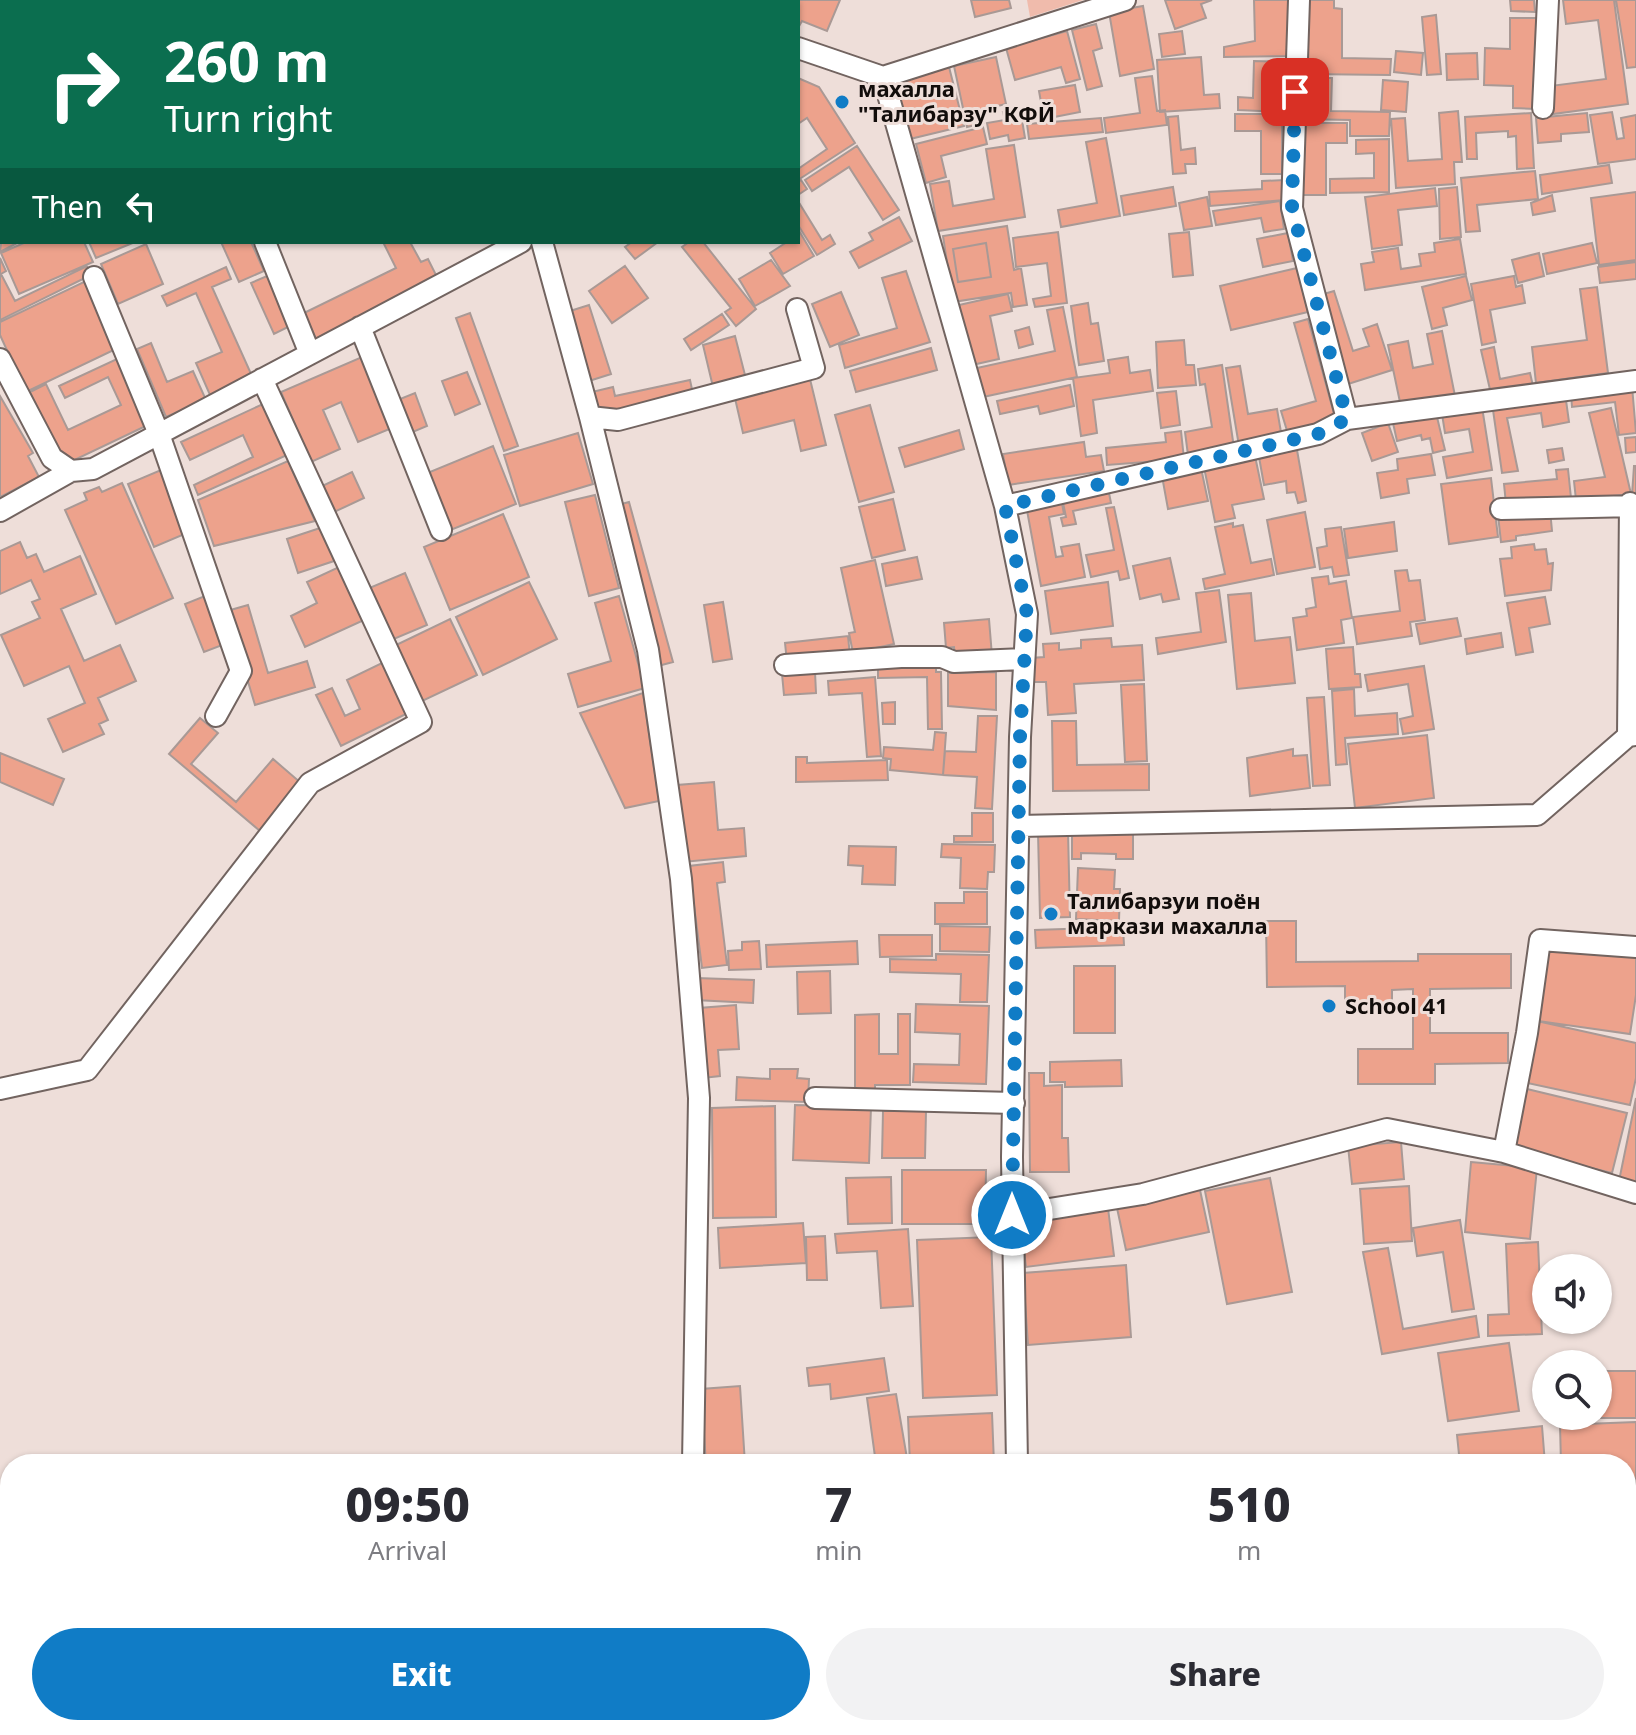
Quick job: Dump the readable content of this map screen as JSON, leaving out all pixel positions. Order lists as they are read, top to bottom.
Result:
{
  "places": ["махалла \"Талибарзу\" КФЙ", "Талибарзуи поён маркази махалла", "School 41"],
  "page": {
    "turn": ["260 m", "Turn right"],
    "then": "Then",
    "eta": [
      "09:50",
      "Arrival",
      "7",
      "min",
      "510",
      "m"
    ],
    "buttons": ["Exit", "Share"]
  }
}
